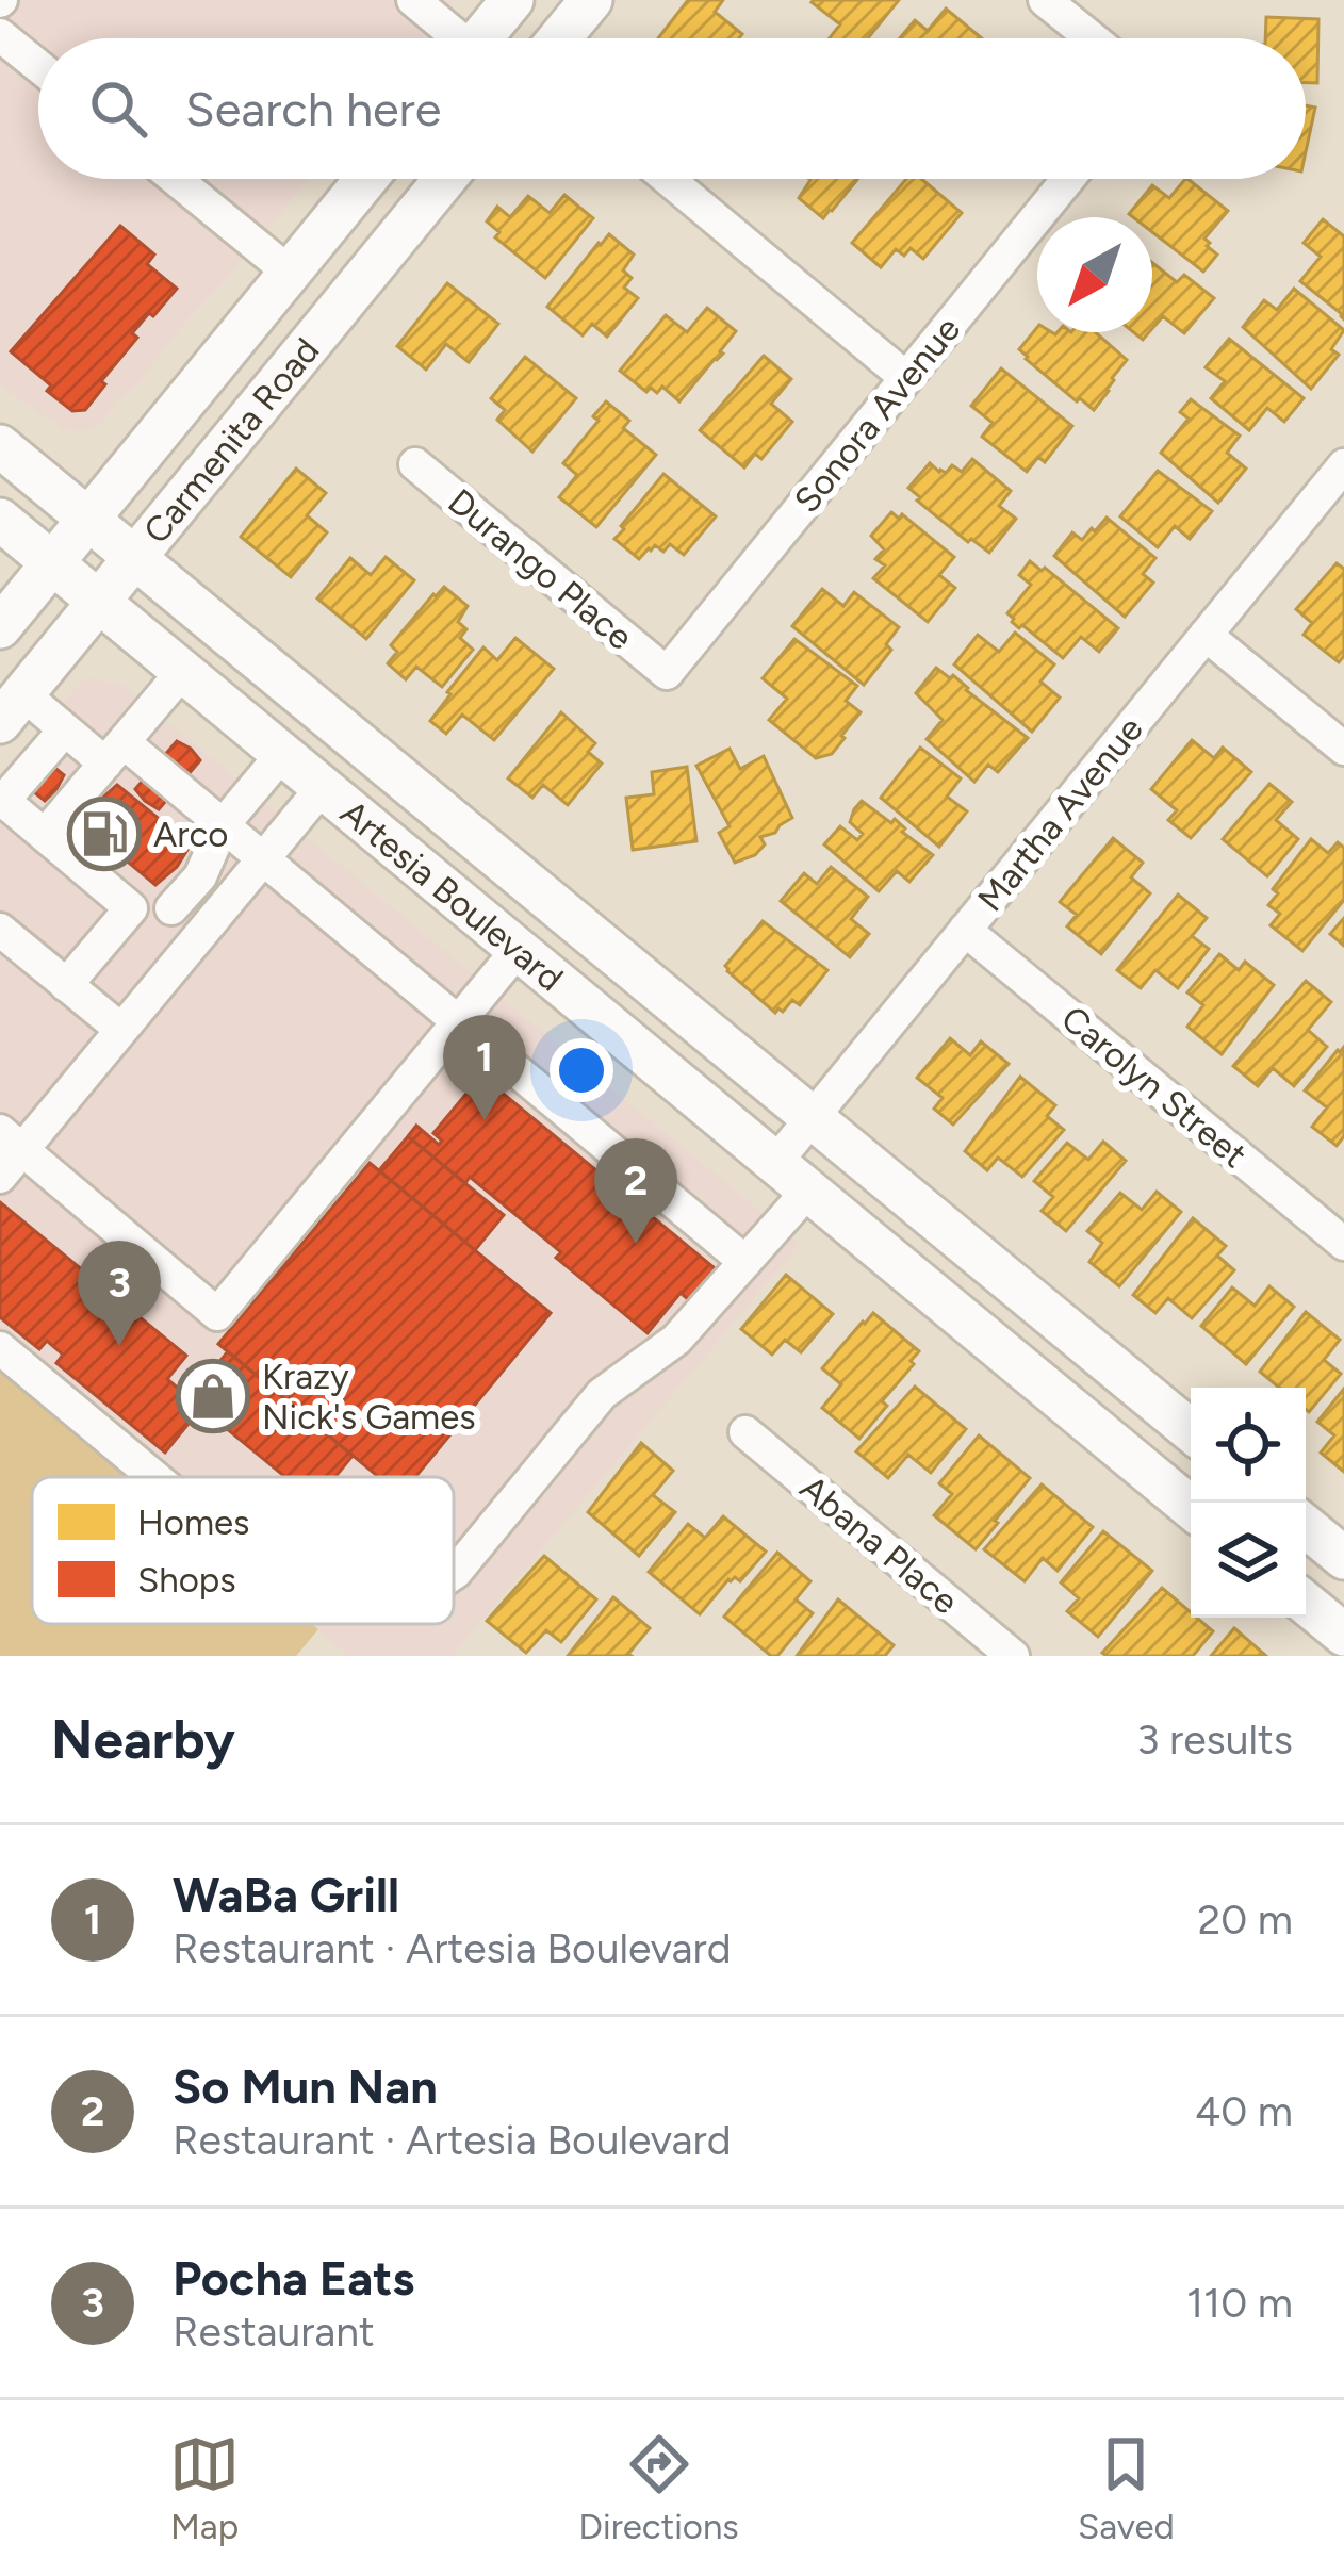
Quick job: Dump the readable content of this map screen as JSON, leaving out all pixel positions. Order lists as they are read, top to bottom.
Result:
{
  "streets": {
    "main road": ["Carmenita Road", "Artesia Boulevard"],
    "street": [
      "Sonora Avenue",
      "Durango Place",
      "Martha Avenue",
      "Carolyn Street",
      "Abana Place"
    ]
  },
  "crossings": [
    ["Sonora Avenue", "Durango Place"],
    ["Carmenita Road", "Artesia Boulevard"],
    ["Martha Avenue", "Artesia Boulevard"],
    ["Martha Avenue", "Carolyn Street"]
  ],
  "places": {
    "fuel station": ["Arco"],
    "shop": ["Krazy Nick's Games"]
  },
  "legend": ["Homes", "Shops"],
  "north": "bottom left",
  "page": {
    "search": "Search here",
    "pins": ["1", "2", "3"],
    "heading": ["Nearby", "3 results"],
    "list": [
      {
        "mark": "1",
        "name": "WaBa Grill",
        "note": "Restaurant · Artesia Boulevard",
        "value": "20 m"
      },
      {
        "mark": "2",
        "name": "So Mun Nan",
        "note": "Restaurant · Artesia Boulevard",
        "value": "40 m"
      },
      {
        "mark": "3",
        "name": "Pocha Eats",
        "note": "Restaurant",
        "value": "110 m"
      }
    ],
    "nav": ["Map", "Directions", "Saved"]
  }
}
